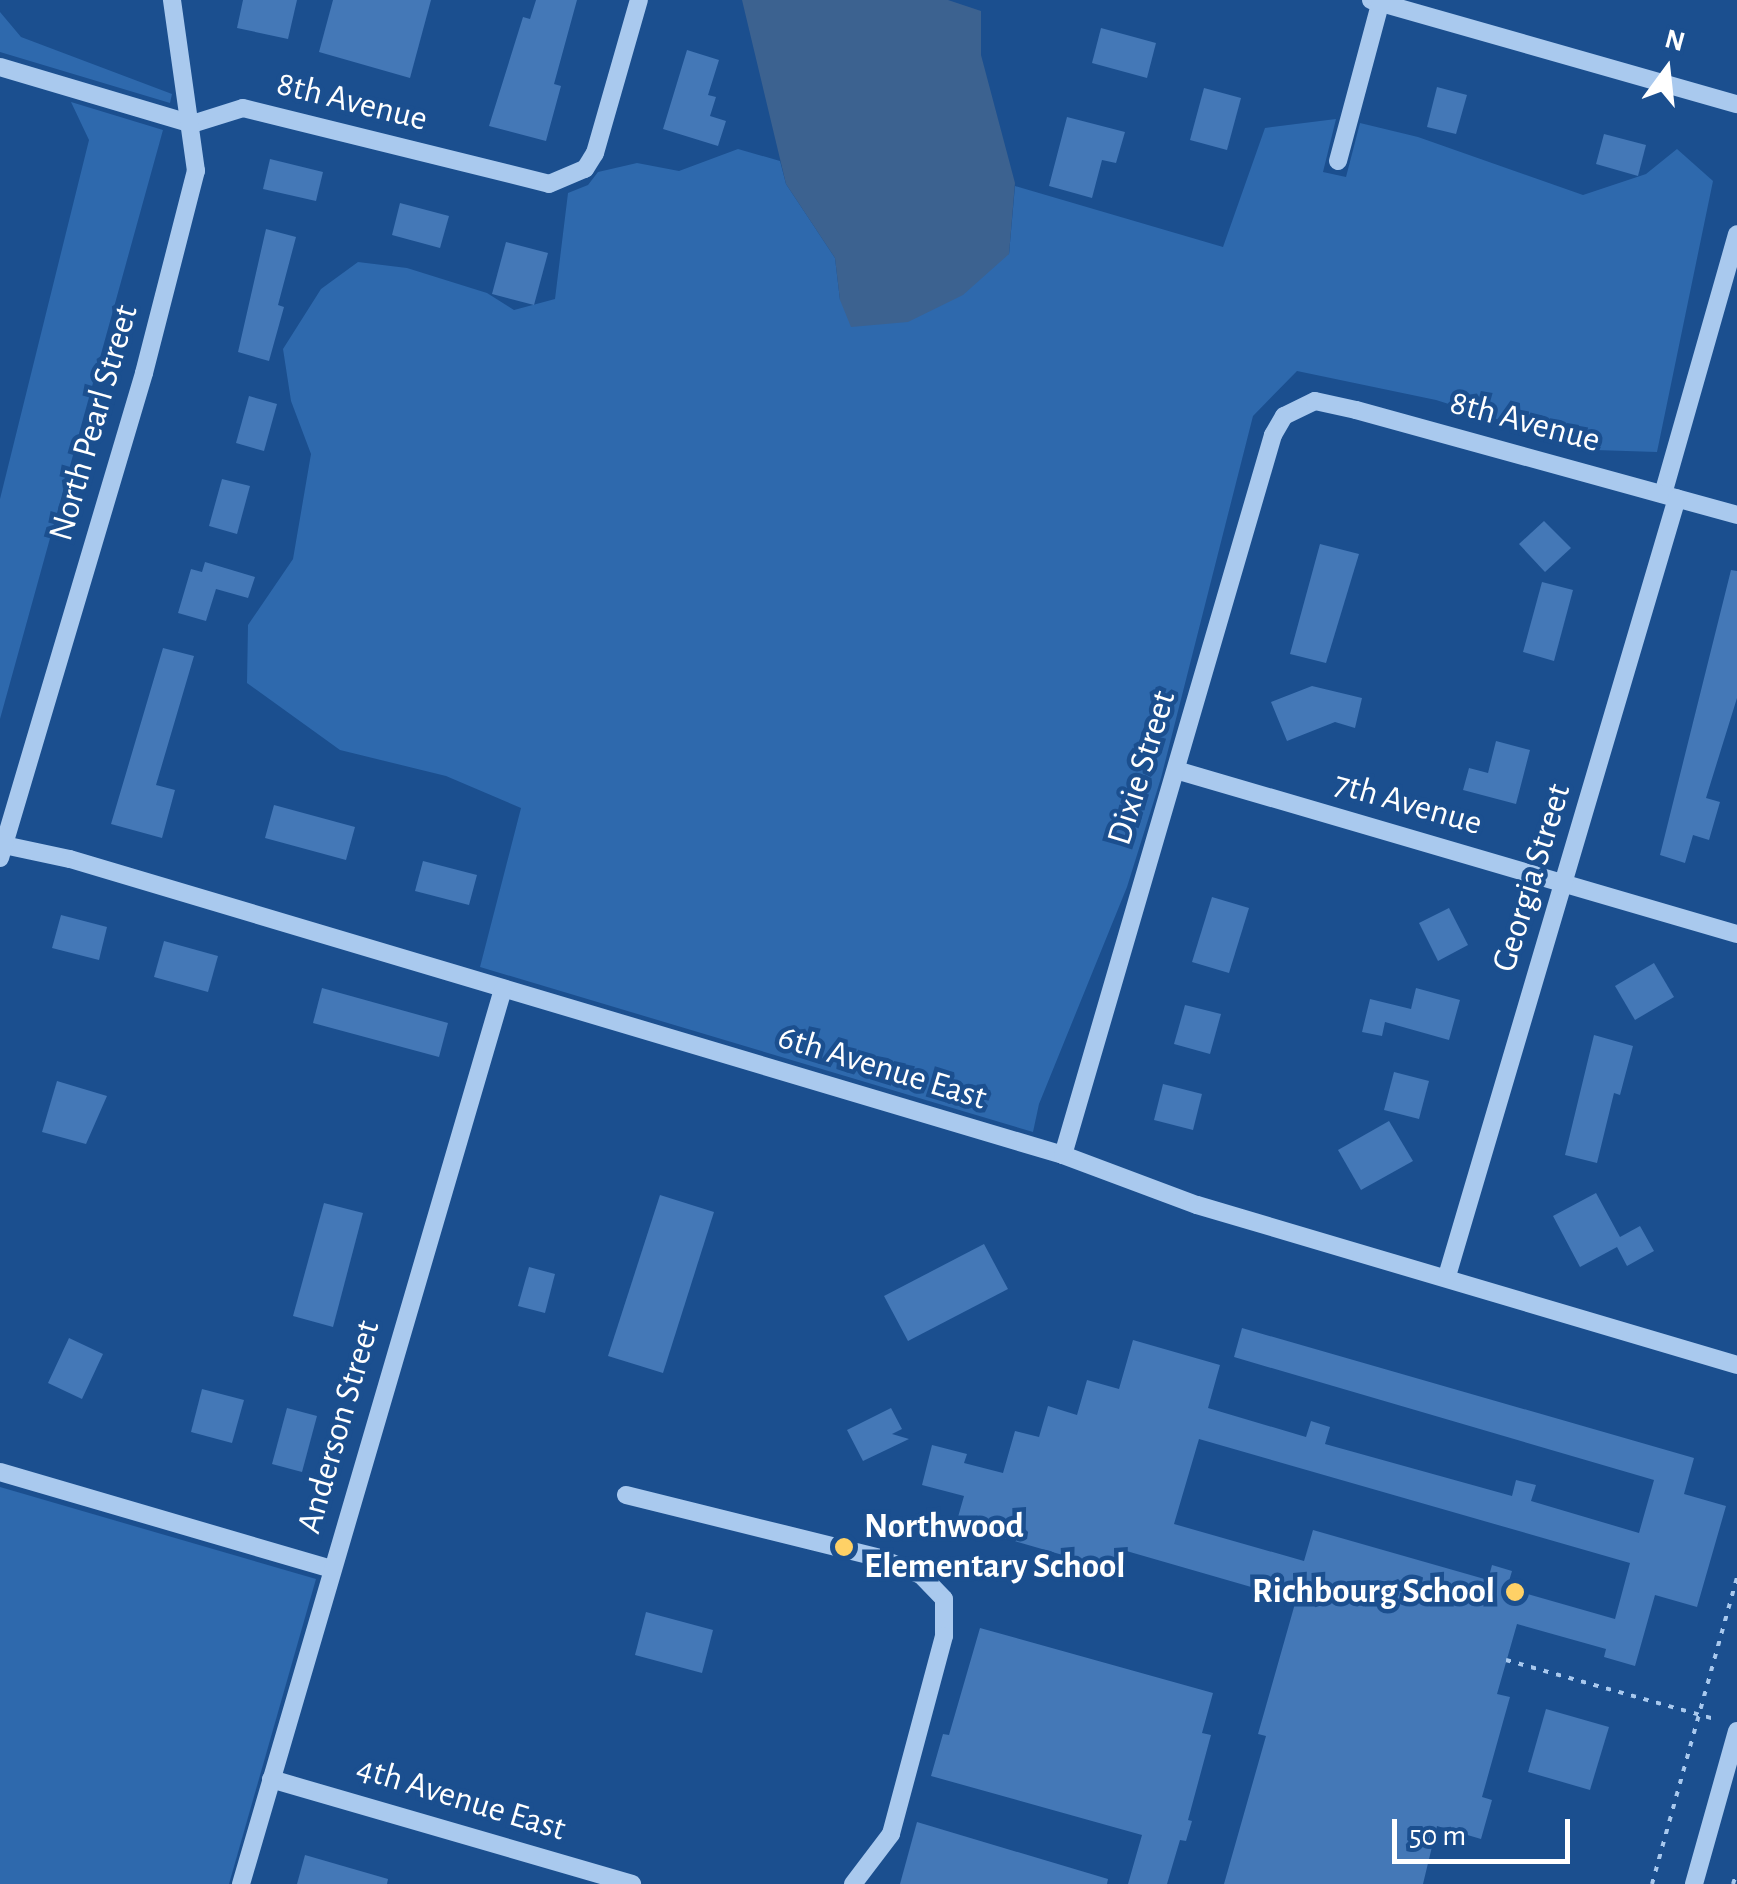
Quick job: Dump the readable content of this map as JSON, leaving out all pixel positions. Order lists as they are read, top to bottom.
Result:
{
  "streets": {
    "street": [
      "8th Avenue",
      "North Pearl Street",
      "Dixie Street",
      "7th Avenue",
      "Georgia Street",
      "6th Avenue East",
      "Anderson Street",
      "4th Avenue East"
    ]
  },
  "crossings": [
    ["8th Avenue", "North Pearl Street"],
    ["8th Avenue", "Dixie Street"],
    ["8th Avenue", "Georgia Street"],
    ["North Pearl Street", "6th Avenue East"],
    ["Dixie Street", "7th Avenue"],
    ["Dixie Street", "6th Avenue East"],
    ["7th Avenue", "Georgia Street"],
    ["Georgia Street", "6th Avenue East"],
    ["6th Avenue East", "Anderson Street"],
    ["Anderson Street", "4th Avenue East"]
  ],
  "places": ["Northwood Elementary School", "Richbourg School"],
  "scale_bar": "50 m",
  "north": "top"
}
